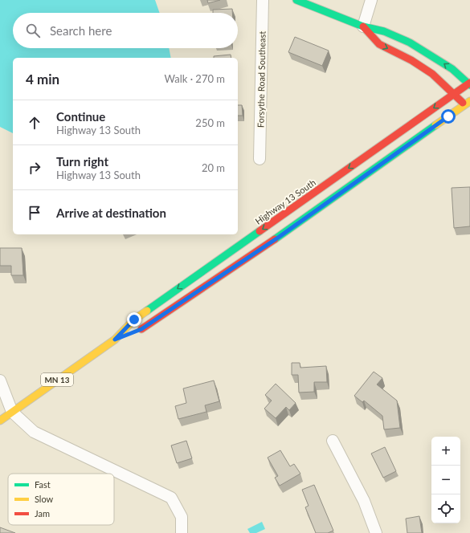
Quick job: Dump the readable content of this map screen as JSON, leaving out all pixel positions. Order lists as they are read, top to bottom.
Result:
{
  "streets": {
    "main road": ["Highway 13 South", "MN 13"],
    "street": ["Forsythe Road Southeast"]
  },
  "legend": ["Fast", "Slow", "Jam"],
  "page": {
    "search": "Search here",
    "heading": ["4 min", "Walk · 270 m"],
    "list": [
      ["Continue", "Highway 13 South", "250 m"],
      ["Turn right", "Highway 13 South", "20 m"],
      "Arrive at destination"
    ],
    "map_buttons": ["+", "−"]
  }
}
